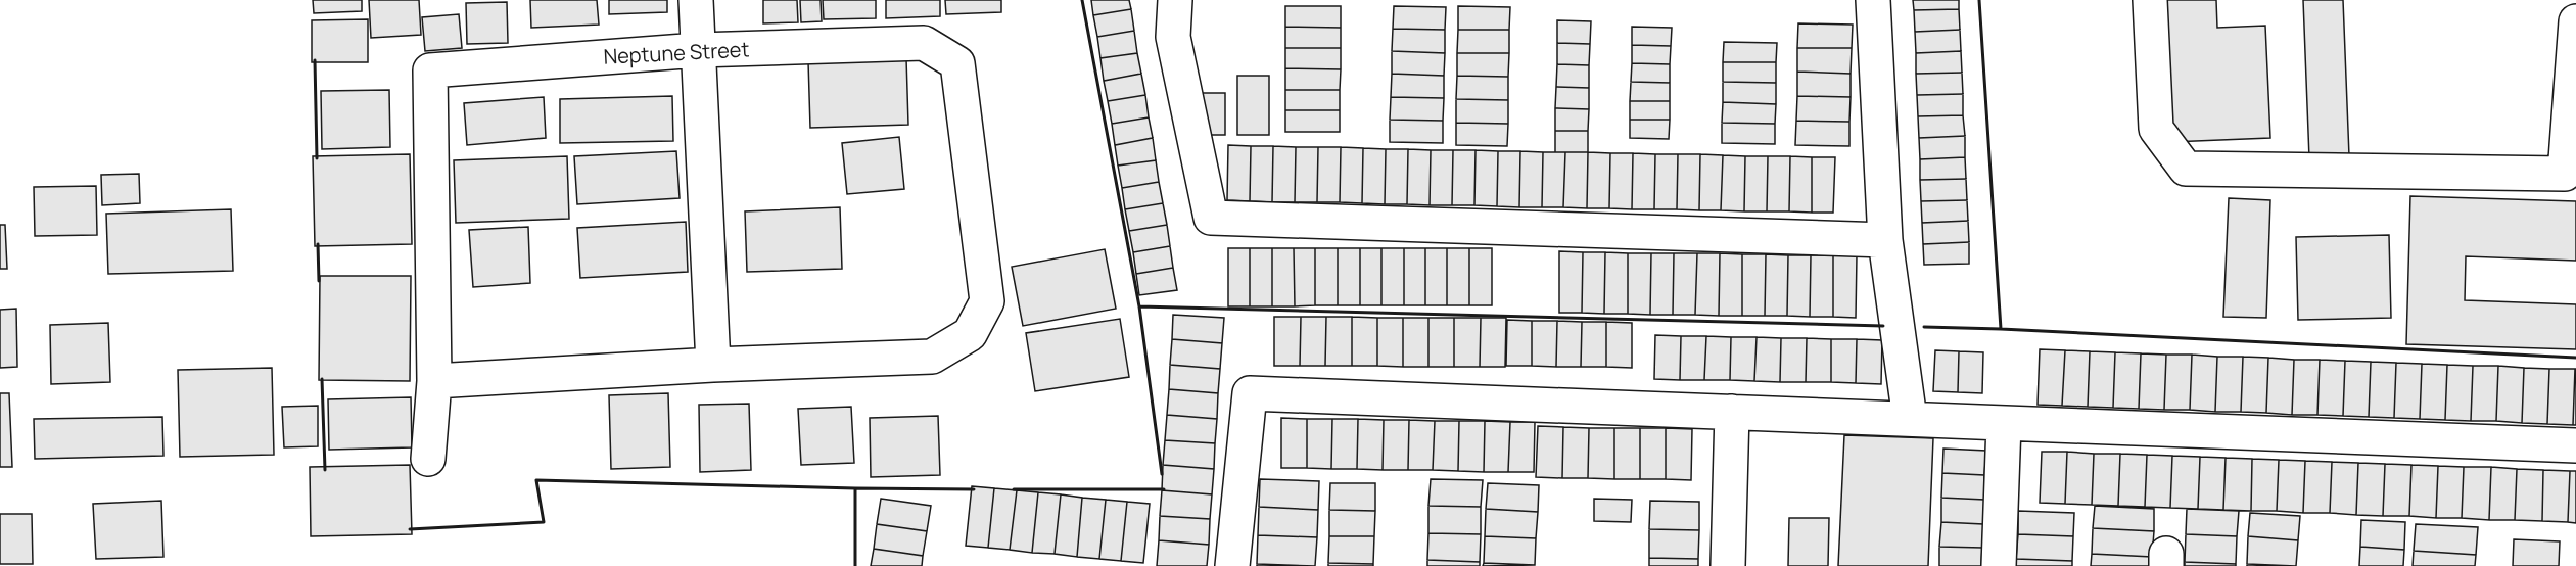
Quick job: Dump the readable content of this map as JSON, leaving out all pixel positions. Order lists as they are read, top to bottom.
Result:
{
  "streets": {
    "street": ["Neptune Street"]
  }
}
